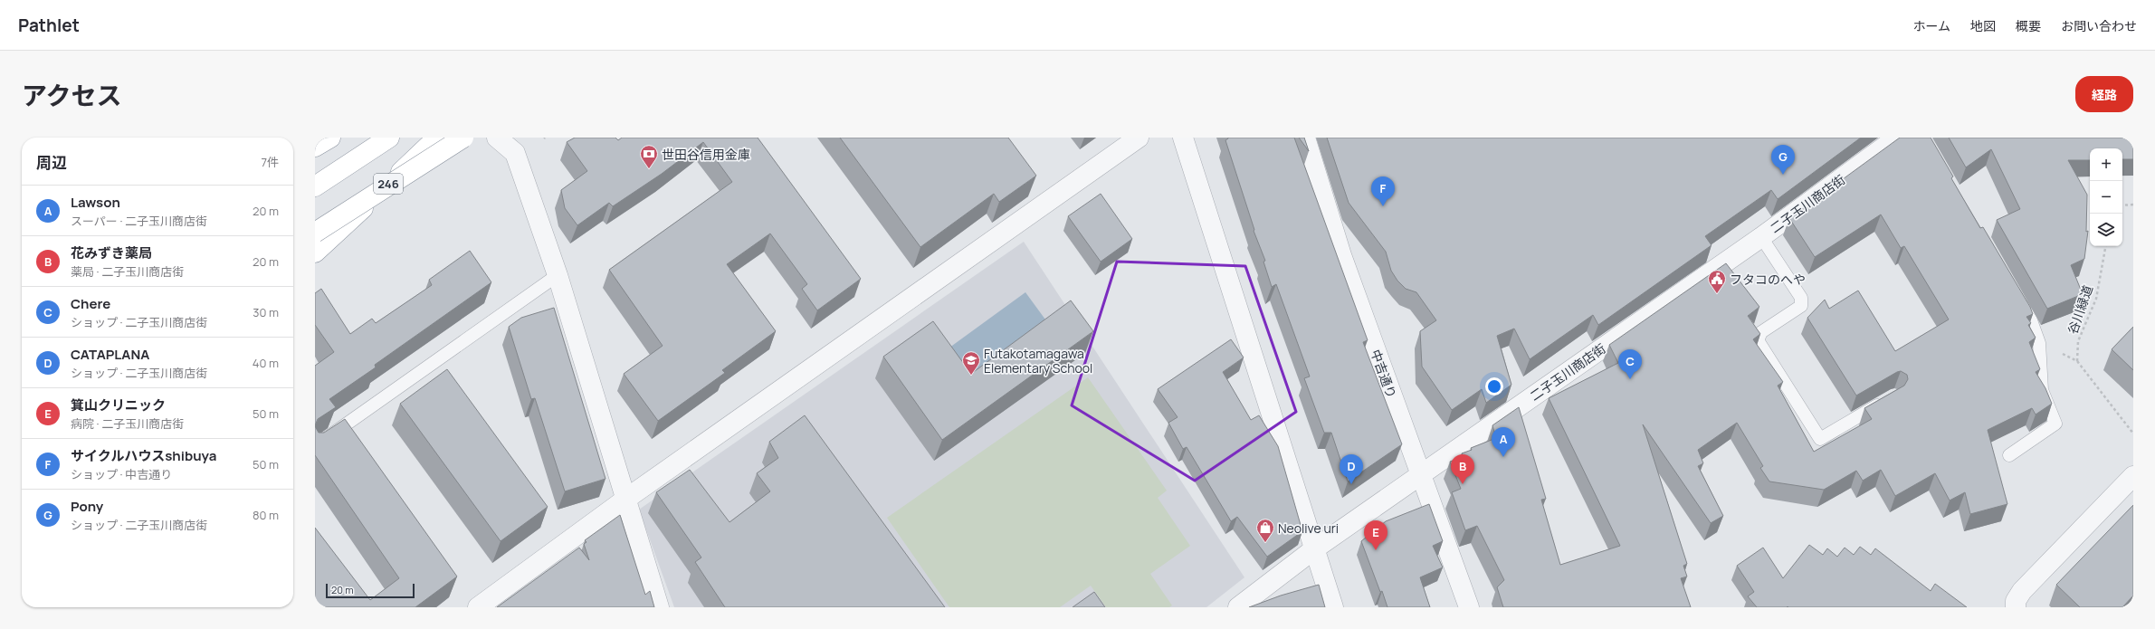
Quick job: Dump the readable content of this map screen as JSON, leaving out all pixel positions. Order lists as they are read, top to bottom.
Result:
{
  "streets": {
    "highway": ["246"],
    "street": ["二子玉川商店街", "中吉通り"],
    "path": ["谷川緑道"]
  },
  "crossings": [
    ["二子玉川商店街", "中吉通り"]
  ],
  "places": {
    "bank": ["世田谷信用金庫"],
    "public building": ["フタコのへや"],
    "school or university": ["Futakotamagawa Elementary School"],
    "shop": ["Neolive uri"]
  },
  "scale_bar": "20 m",
  "page": {
    "header": "Pathlet",
    "nav": [
      "ホーム",
      "地図",
      "概要",
      "お問い合わせ"
    ],
    "title": "アクセス",
    "buttons": "経路",
    "heading": ["周辺", "7件"],
    "pins": [
      "G",
      "F",
      "C",
      "A",
      "B",
      "D",
      "E"
    ],
    "map_buttons": ["+", "−"],
    "list": [
      {
        "mark": "A",
        "name": "Lawson",
        "note": "スーパー · 二子玉川商店街",
        "value": "20 m"
      },
      {
        "mark": "B",
        "name": "花みずき薬局",
        "note": "薬局 · 二子玉川商店街",
        "value": "20 m"
      },
      {
        "mark": "C",
        "name": "Chere",
        "note": "ショップ · 二子玉川商店街",
        "value": "30 m"
      },
      {
        "mark": "D",
        "name": "CATAPLANA",
        "note": "ショップ · 二子玉川商店街",
        "value": "40 m"
      },
      {
        "mark": "E",
        "name": "箕山クリニック",
        "note": "病院 · 二子玉川商店街",
        "value": "50 m"
      },
      {
        "mark": "F",
        "name": "サイクルハウスshibuya",
        "note": "ショップ · 中吉通り",
        "value": "50 m"
      },
      {
        "mark": "G",
        "name": "Pony",
        "note": "ショップ · 二子玉川商店街",
        "value": "80 m"
      }
    ],
    "scale": "20 m"
  }
}
